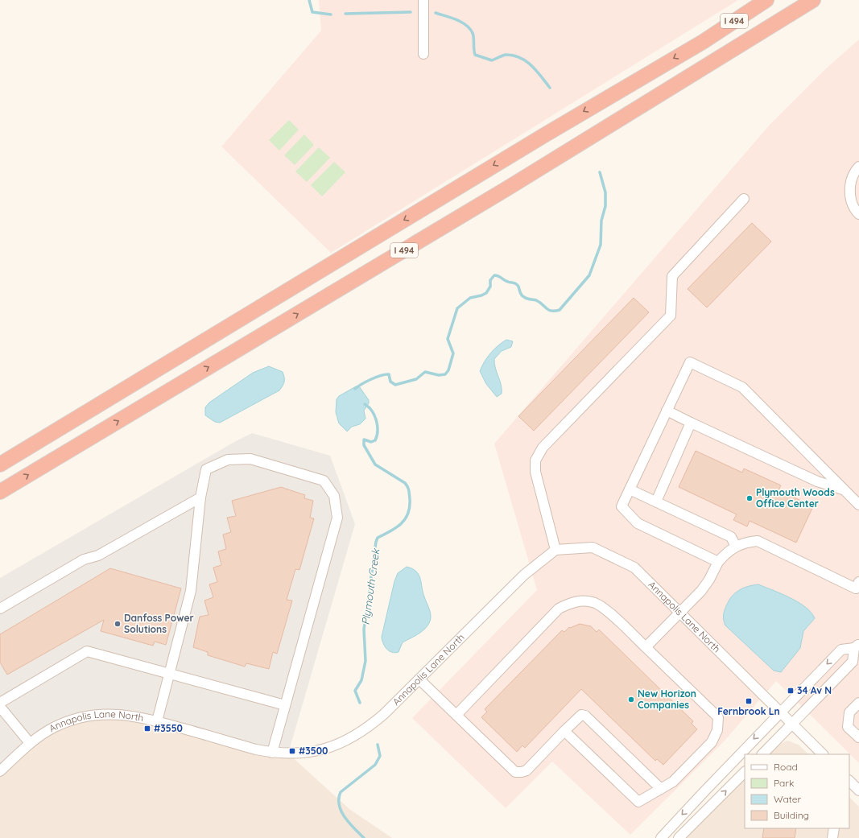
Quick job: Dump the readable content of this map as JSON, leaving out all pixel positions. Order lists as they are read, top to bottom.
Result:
{
  "streets": {
    "highway": ["I 494"],
    "street": ["Annapolis Lane North"]
  },
  "water": ["Plymouth Creek"],
  "places": {
    "other": ["Plymouth Woods Office Center", "Danfoss Power Solutions", "New Horizon Companies"],
    "transit": [
      "34 Av N",
      "Fernbrook Ln",
      "#3550",
      "#3500"
    ]
  },
  "legend": [
    "Road",
    "Park",
    "Water",
    "Building"
  ]
}
